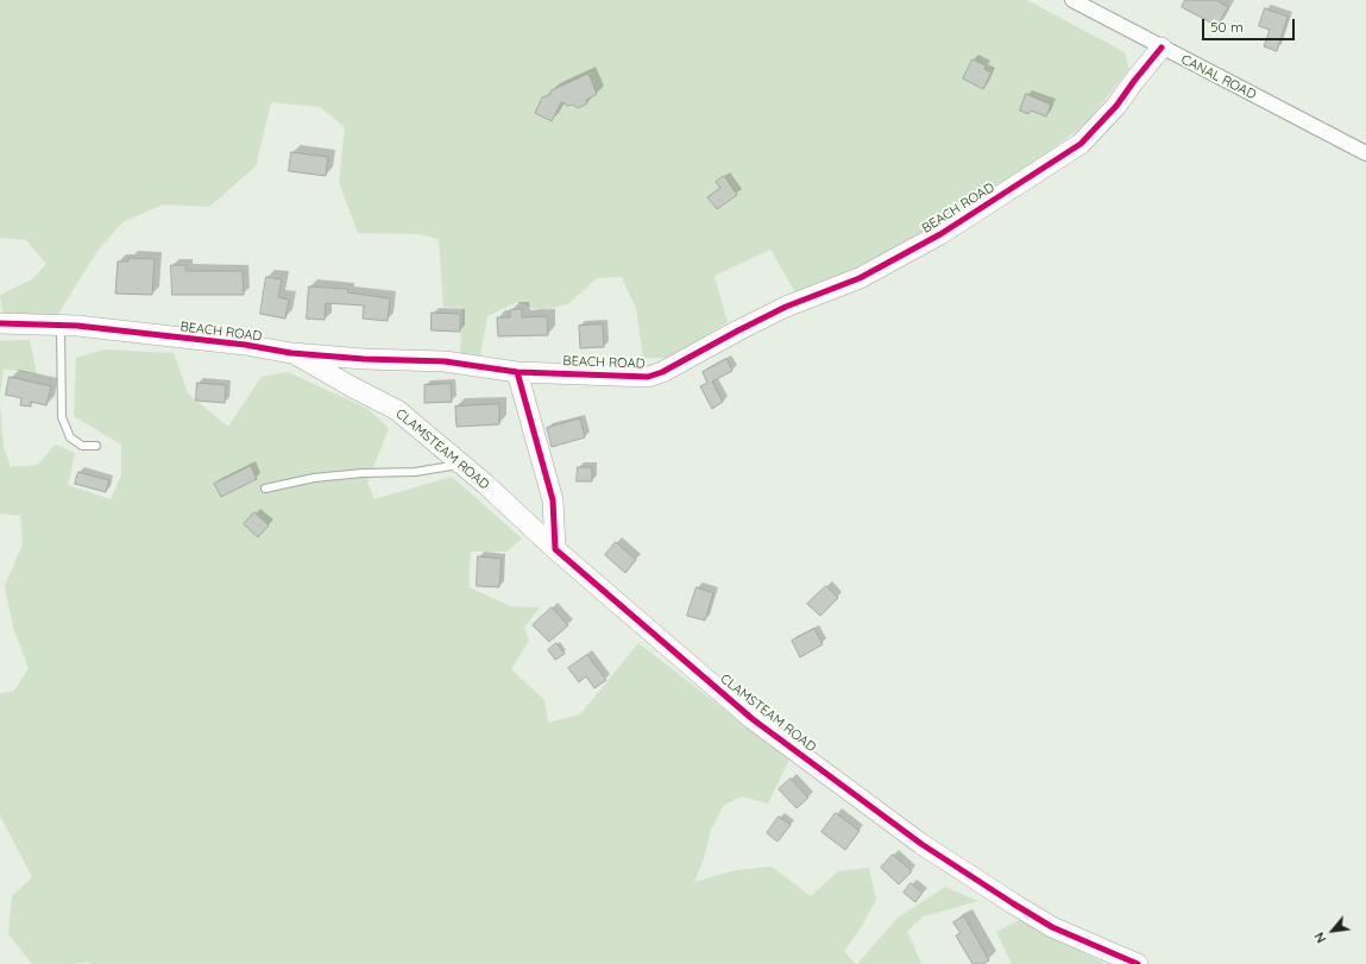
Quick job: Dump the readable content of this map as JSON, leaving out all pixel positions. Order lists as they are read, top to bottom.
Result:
{
  "streets": {
    "street": ["CANAL ROAD", "BEACH ROAD", "CLAMSTEAM ROAD"]
  },
  "crossings": [
    ["CANAL ROAD", "BEACH ROAD"],
    ["BEACH ROAD", "CLAMSTEAM ROAD"]
  ],
  "scale_bar": "50 m",
  "north": "bottom left"
}
